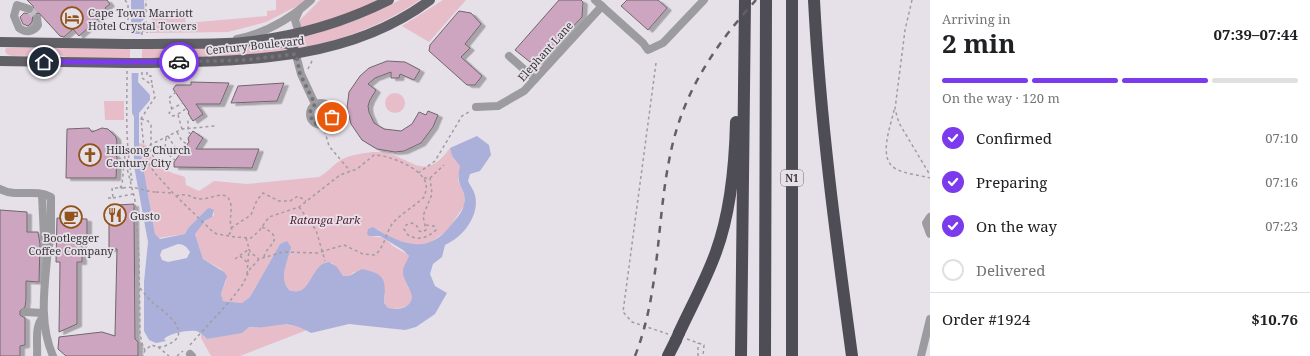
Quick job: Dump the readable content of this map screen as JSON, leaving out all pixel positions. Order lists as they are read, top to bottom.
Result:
{
  "streets": {
    "highway": ["N1"],
    "main road": ["Century Boulevard"],
    "lane": ["Elephant Lane"]
  },
  "parks": ["Ratanga Park"],
  "places": {
    "hotel": ["Cape Town Marriott Hotel Crystal Towers"],
    "church": ["Hillsong Church Century City"],
    "restaurant": ["Gusto"],
    "cafe": ["Bootlegger Coffee Company"]
  },
  "page": {
    "heading": ["2 min", "Arriving in", "07:39–07:44"],
    "panel": ["Order #1924", "$10.76"],
    "bar": "On the way · 120 m",
    "list": [
      ["Confirmed", "07:10"],
      ["Preparing", "07:16"],
      ["On the way", "07:23"],
      "Delivered"
    ]
  }
}
